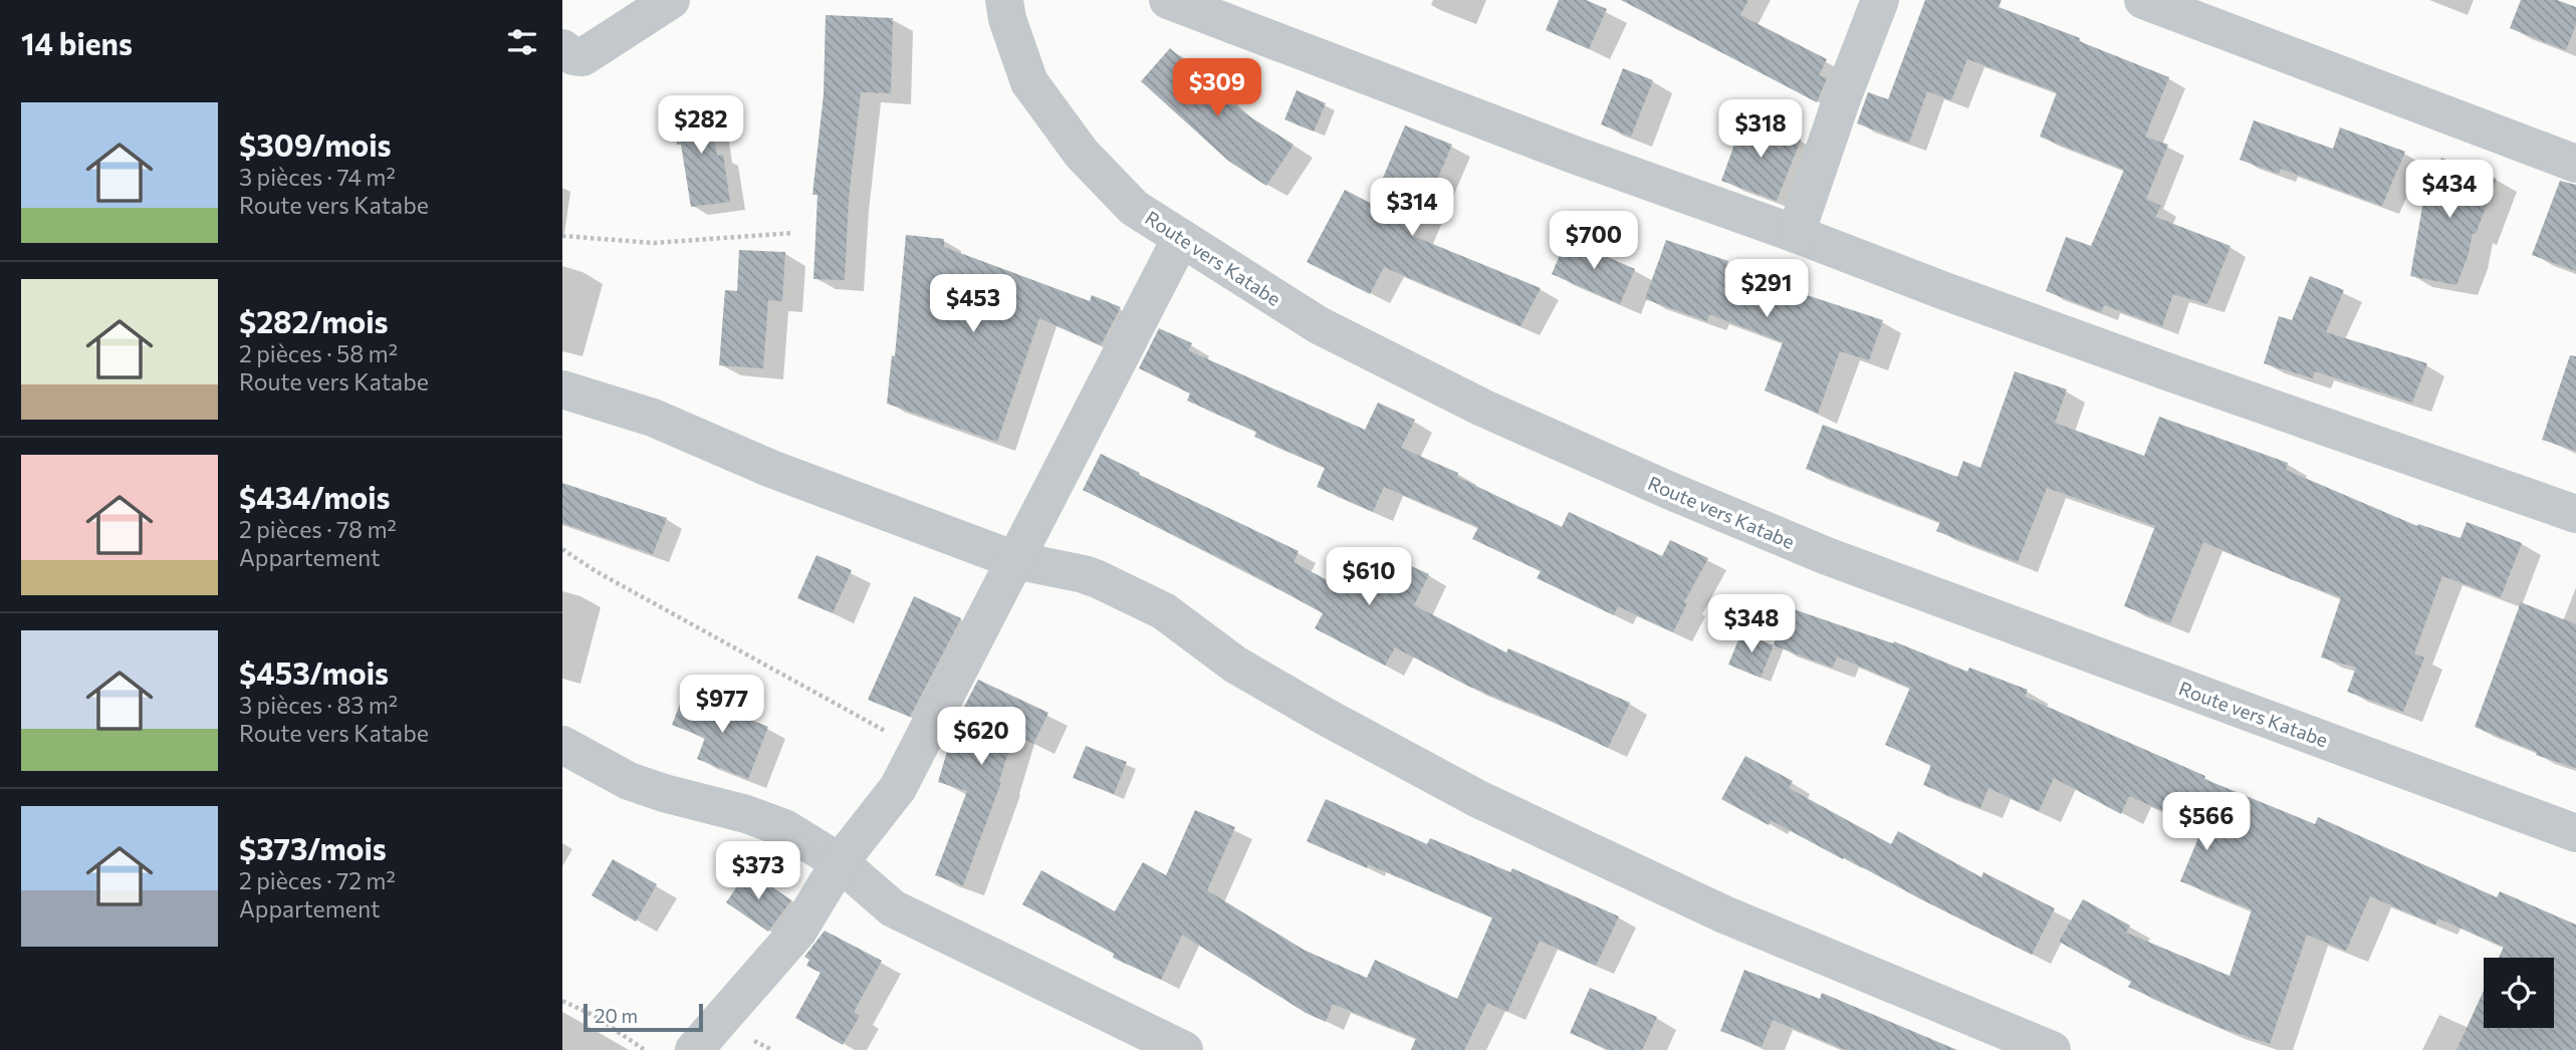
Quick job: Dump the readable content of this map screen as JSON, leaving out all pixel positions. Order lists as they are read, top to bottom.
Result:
{
  "streets": {
    "street": ["Route vers Katabe"]
  },
  "scale_bar": "20 m",
  "page": {
    "heading": "14 biens",
    "price": [
      "$309",
      "$282",
      "$318",
      "$434",
      "$314",
      "$700",
      "$291",
      "$453",
      "$610",
      "$348",
      "$977",
      "$620",
      "$566",
      "$373"
    ],
    "list": [
      {
        "name": "$309/mois",
        "note": "3 pièces · 74 m² · Route vers Katabe"
      },
      {
        "name": "$282/mois",
        "note": "2 pièces · 58 m² · Route vers Katabe"
      },
      {
        "name": "$434/mois",
        "note": "2 pièces · 78 m² · Appartement"
      },
      {
        "name": "$453/mois",
        "note": "3 pièces · 83 m² · Route vers Katabe"
      },
      {
        "name": "$373/mois",
        "note": "2 pièces · 72 m² · Appartement"
      }
    ],
    "scale": "20 m"
  }
}
